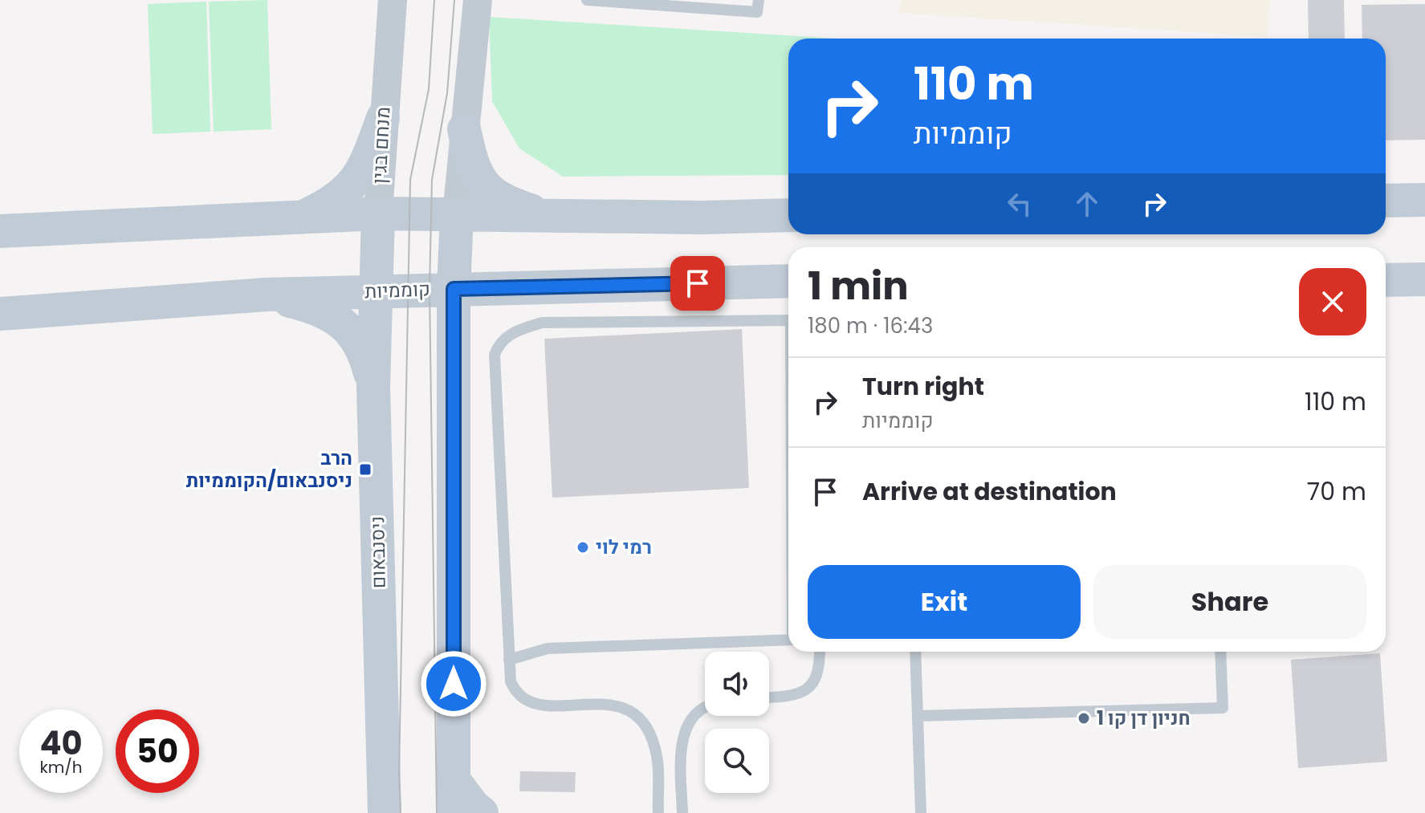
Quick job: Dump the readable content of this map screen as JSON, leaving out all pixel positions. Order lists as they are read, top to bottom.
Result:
{
  "streets": {
    "main road": ["מנחם בגין", "קוממיות", "ניסנבאום"]
  },
  "crossings": [
    ["מנחם בגין", "קוממיות"],
    ["מנחם בגין", "ניסנבאום"],
    ["קוממיות", "ניסנבאום"]
  ],
  "places": {
    "transit": ["הרב ניסנבאום/הקוממיות"],
    "other": ["רמי לוי", "חניון דן קו 1"]
  },
  "page": {
    "turn": ["110 m", "קוממיות"],
    "heading": ["1 min", "180 m · 16:43"],
    "list": [
      {
        "name": "Turn right",
        "note": "קוממיות",
        "value": "110 m"
      },
      {
        "name": "Arrive at destination",
        "value": "70 m"
      }
    ],
    "buttons": ["Exit", "Share"],
    "speed": "40 km/h",
    "limit": "50"
  }
}
